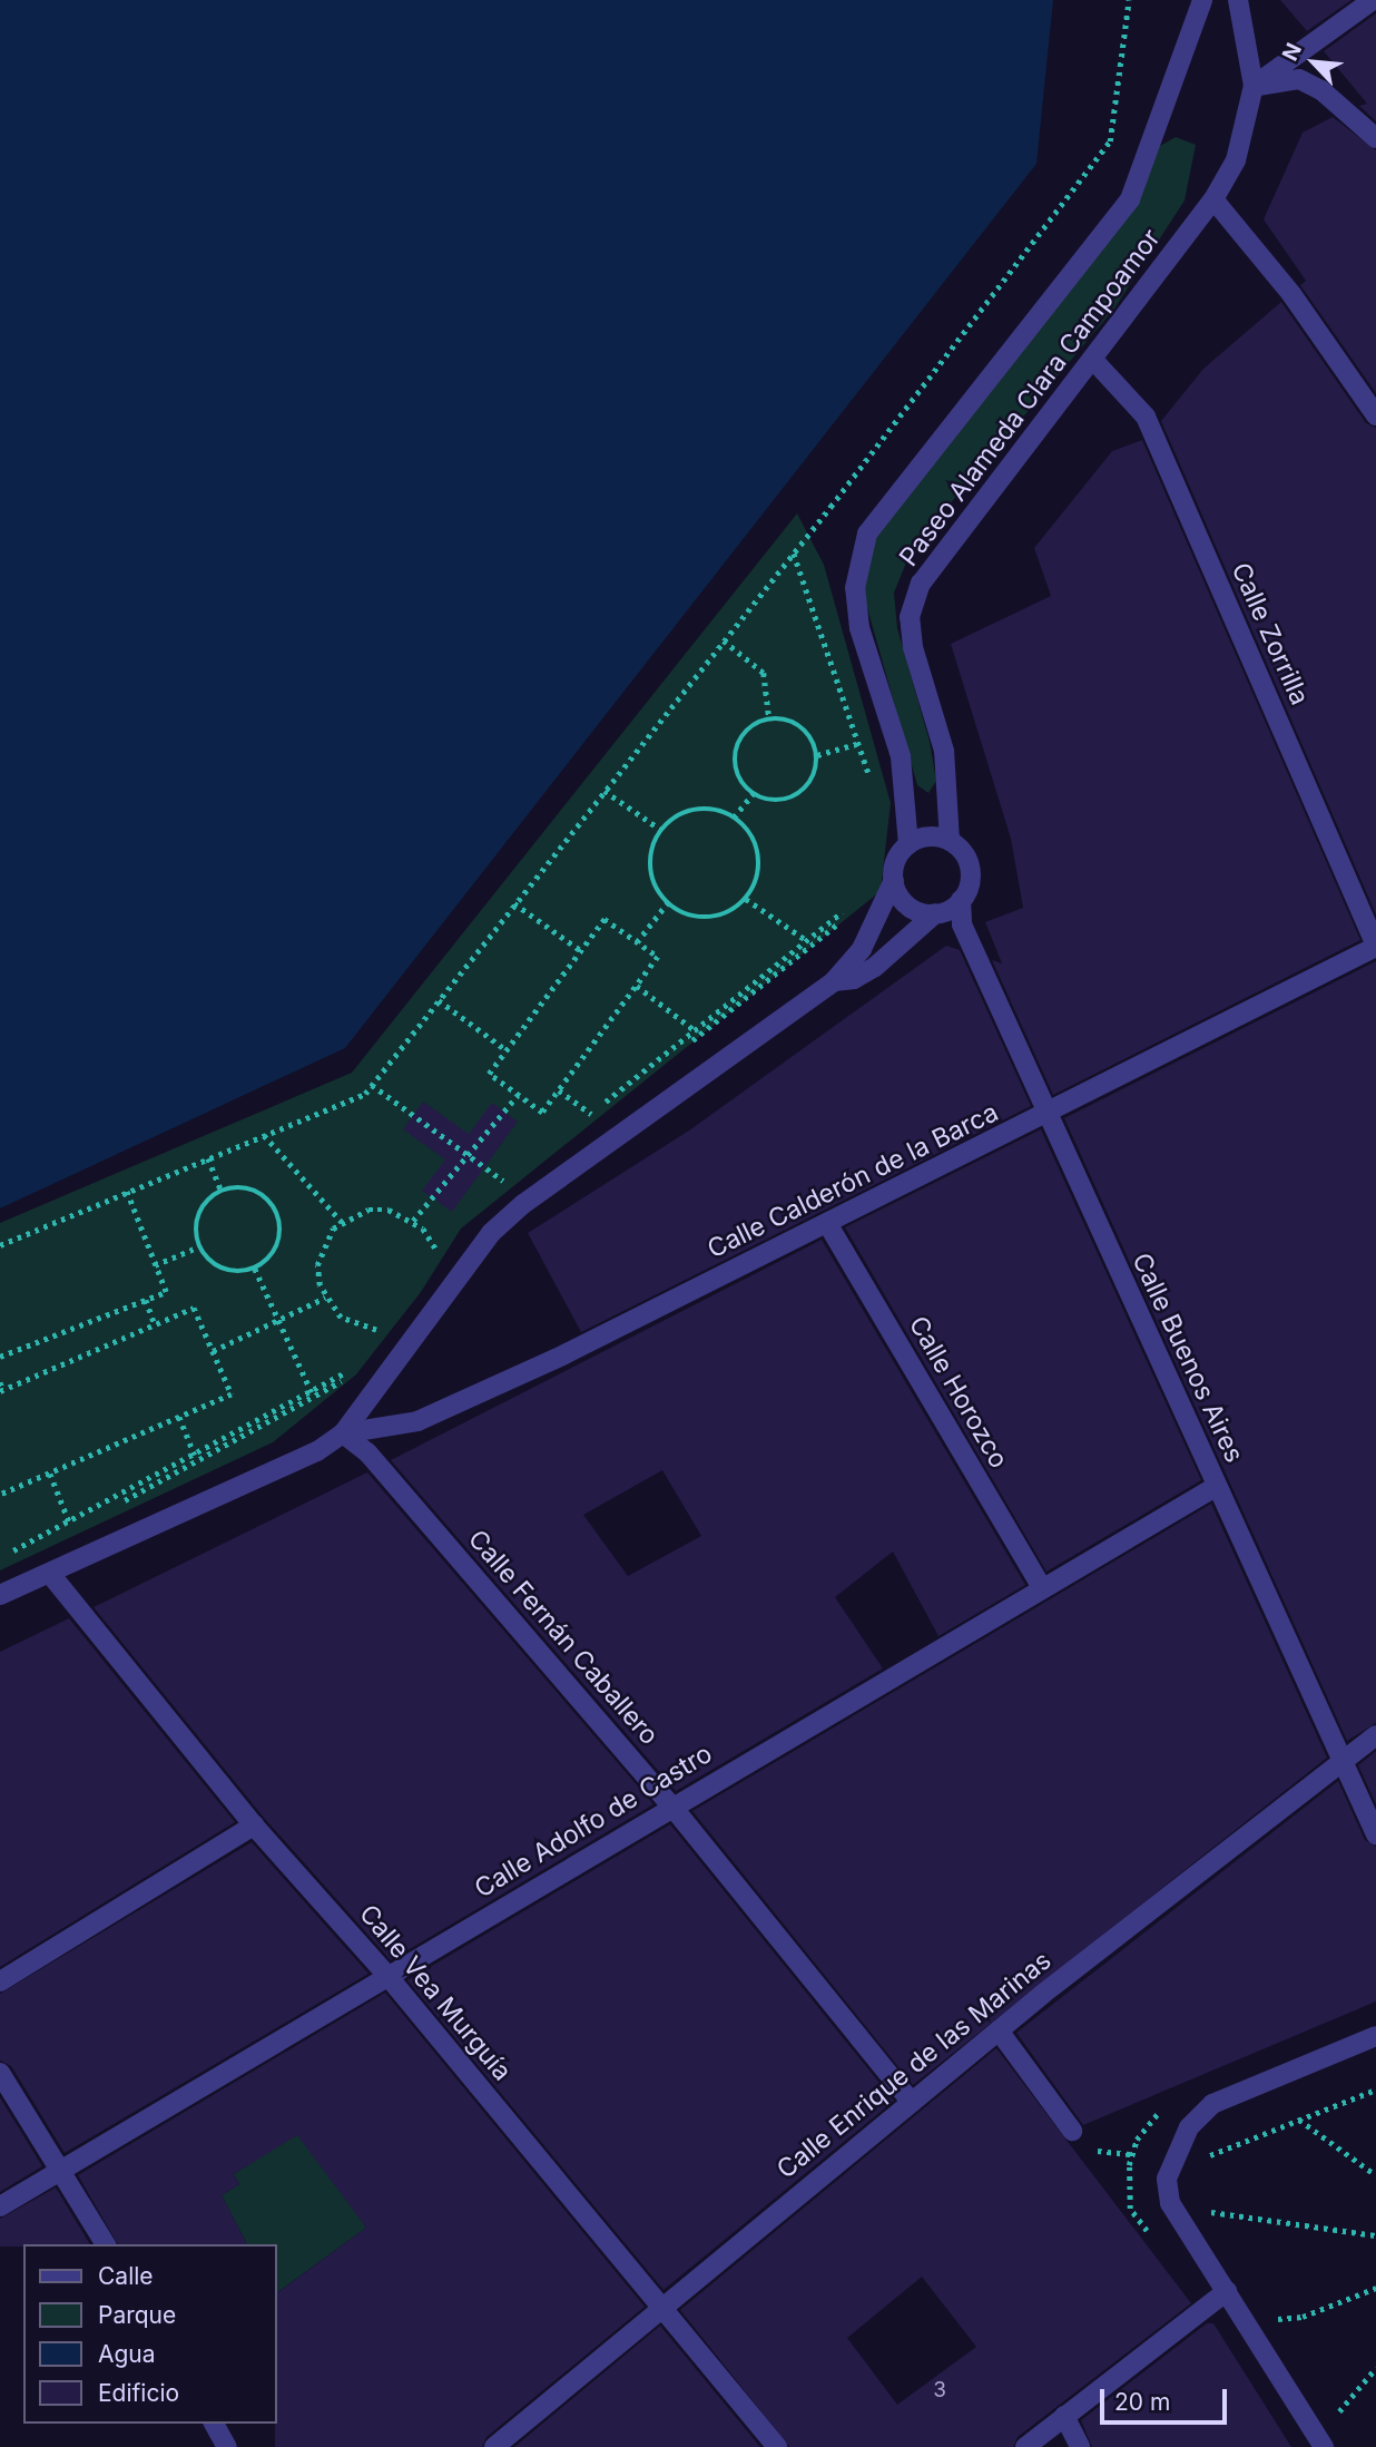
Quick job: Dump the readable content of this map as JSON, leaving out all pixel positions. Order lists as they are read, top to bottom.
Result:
{
  "streets": {
    "street": [
      "Paseo Alameda Clara Campoamor",
      "Calle Zorrilla",
      "Calle Calderón de la Barca",
      "Calle Buenos Aires",
      "Calle Horozco",
      "Calle Fernán Caballero",
      "Calle Adolfo de Castro",
      "Calle Vea Murguía",
      "Calle Enrique de las Marinas"
    ]
  },
  "crossings": [
    ["Paseo Alameda Clara Campoamor", "Calle Zorrilla"],
    ["Paseo Alameda Clara Campoamor", "Calle Buenos Aires"],
    ["Calle Zorrilla", "Calle Calderón de la Barca"],
    ["Calle Calderón de la Barca", "Calle Buenos Aires"],
    ["Calle Calderón de la Barca", "Calle Horozco"],
    ["Calle Calderón de la Barca", "Calle Fernán Caballero"],
    ["Calle Buenos Aires", "Calle Adolfo de Castro"],
    ["Calle Buenos Aires", "Calle Enrique de las Marinas"],
    ["Calle Horozco", "Calle Adolfo de Castro"],
    ["Calle Fernán Caballero", "Calle Adolfo de Castro"],
    ["Calle Fernán Caballero", "Calle Enrique de las Marinas"],
    ["Calle Adolfo de Castro", "Calle Vea Murguía"],
    ["Calle Vea Murguía", "Calle Enrique de las Marinas"]
  ],
  "house_numbers": ["3"],
  "legend": [
    "Calle",
    "Parque",
    "Agua",
    "Edificio"
  ],
  "scale_bar": "20 m",
  "north": "top left"
}
